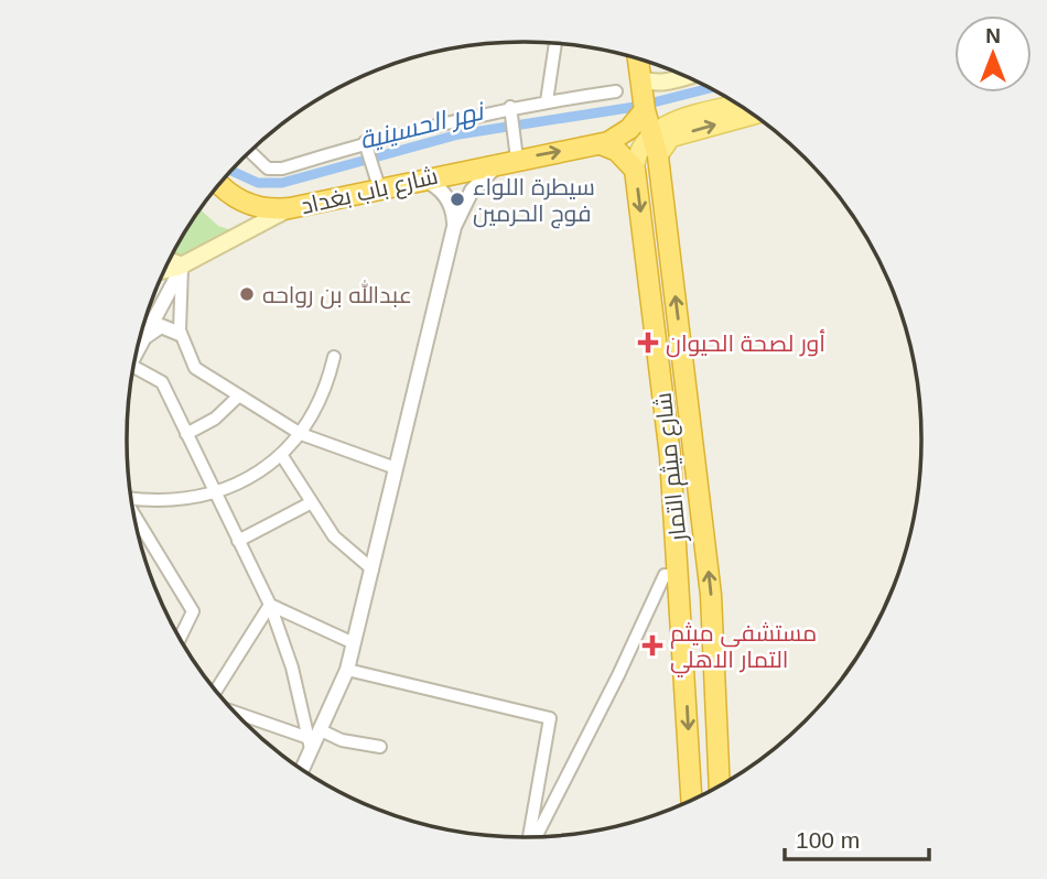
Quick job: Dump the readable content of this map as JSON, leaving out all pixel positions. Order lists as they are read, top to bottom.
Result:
{
  "streets": {
    "highway": ["شارع باب بغداد", "شارع ميثم التمار"]
  },
  "water": ["نهر الحسينية"],
  "places": {
    "other": ["سيطرة اللواء فوج الحرمين", "عبدالله بن رواحه"],
    "health": ["أور لصحة الحيوان", "مستشفى ميثم التمار الاهلي"]
  },
  "scale_bar": "100 m",
  "north": "top"
}
